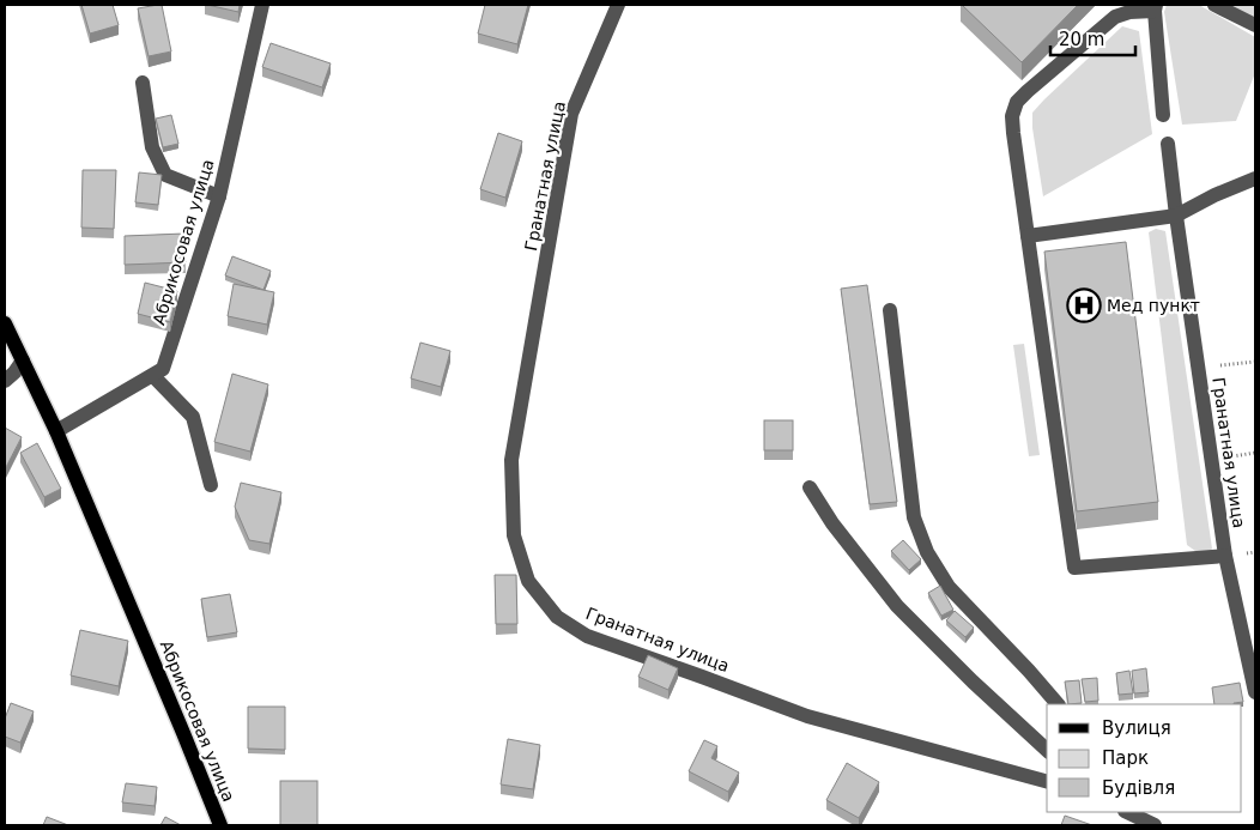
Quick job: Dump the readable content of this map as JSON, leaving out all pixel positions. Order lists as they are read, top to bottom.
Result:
{
  "streets": {
    "main road": ["Абрикосовая улица"],
    "street": ["Гранатная улица"]
  },
  "places": {
    "hospital": ["Мед пункт"]
  },
  "legend": ["Вулиця", "Парк", "Будівля"],
  "scale_bar": "20 m"
}
